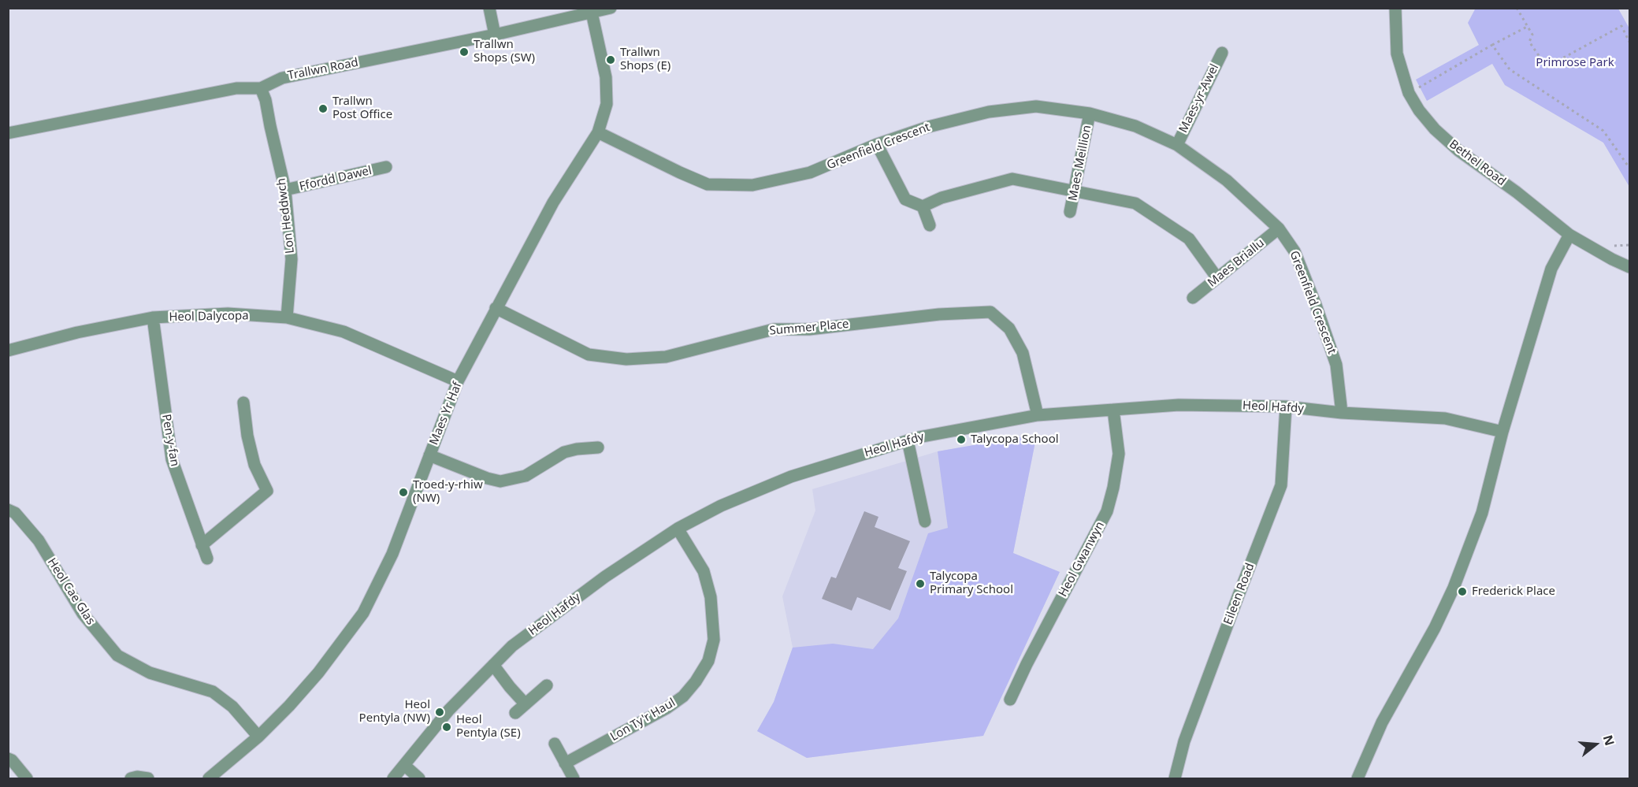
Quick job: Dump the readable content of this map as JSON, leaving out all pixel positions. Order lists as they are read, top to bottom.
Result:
{
  "streets": {
    "street": [
      "Trallwn Road",
      "Maes-yr-Awel",
      "Greenfield Crescent",
      "Maes Meillion",
      "Bethel Road",
      "Ffordd Dawel",
      "Lon Heddwch",
      "Maes Briallu",
      "Heol Dalycopa",
      "Summer Place",
      "Heol Hafdy",
      "Maes Yr Haf",
      "Pen-y-fan",
      "Heol Gwanwyn",
      "Heol Cae Glas",
      "Eileen Road",
      "Lon Ty'r Haul"
    ]
  },
  "crossings": [
    ["Trallwn Road", "Lon Heddwch"],
    ["Trallwn Road", "Maes Yr Haf"],
    ["Maes-yr-Awel", "Greenfield Crescent"],
    ["Greenfield Crescent", "Maes Meillion"],
    ["Greenfield Crescent", "Maes Briallu"],
    ["Greenfield Crescent", "Heol Hafdy"],
    ["Greenfield Crescent", "Maes Yr Haf"],
    ["Ffordd Dawel", "Lon Heddwch"],
    ["Lon Heddwch", "Heol Dalycopa"],
    ["Heol Dalycopa", "Maes Yr Haf"],
    ["Heol Dalycopa", "Pen-y-fan"],
    ["Summer Place", "Heol Hafdy"],
    ["Summer Place", "Maes Yr Haf"],
    ["Heol Hafdy", "Heol Gwanwyn"],
    ["Heol Hafdy", "Eileen Road"],
    ["Heol Hafdy", "Lon Ty'r Haul"],
    ["Maes Yr Haf", "Heol Cae Glas"]
  ],
  "parks": ["Primrose Park"],
  "places": [
    "Trallwn Shops (SW)",
    "Trallwn Shops (E)",
    "Trallwn Post Office",
    "Talycopa School",
    "Troed-y-rhiw (NW)",
    "Talycopa Primary School",
    "Frederick Place",
    "Heol Pentyla (NW)",
    "Heol Pentyla (SE)"
  ],
  "north": "right"
}
